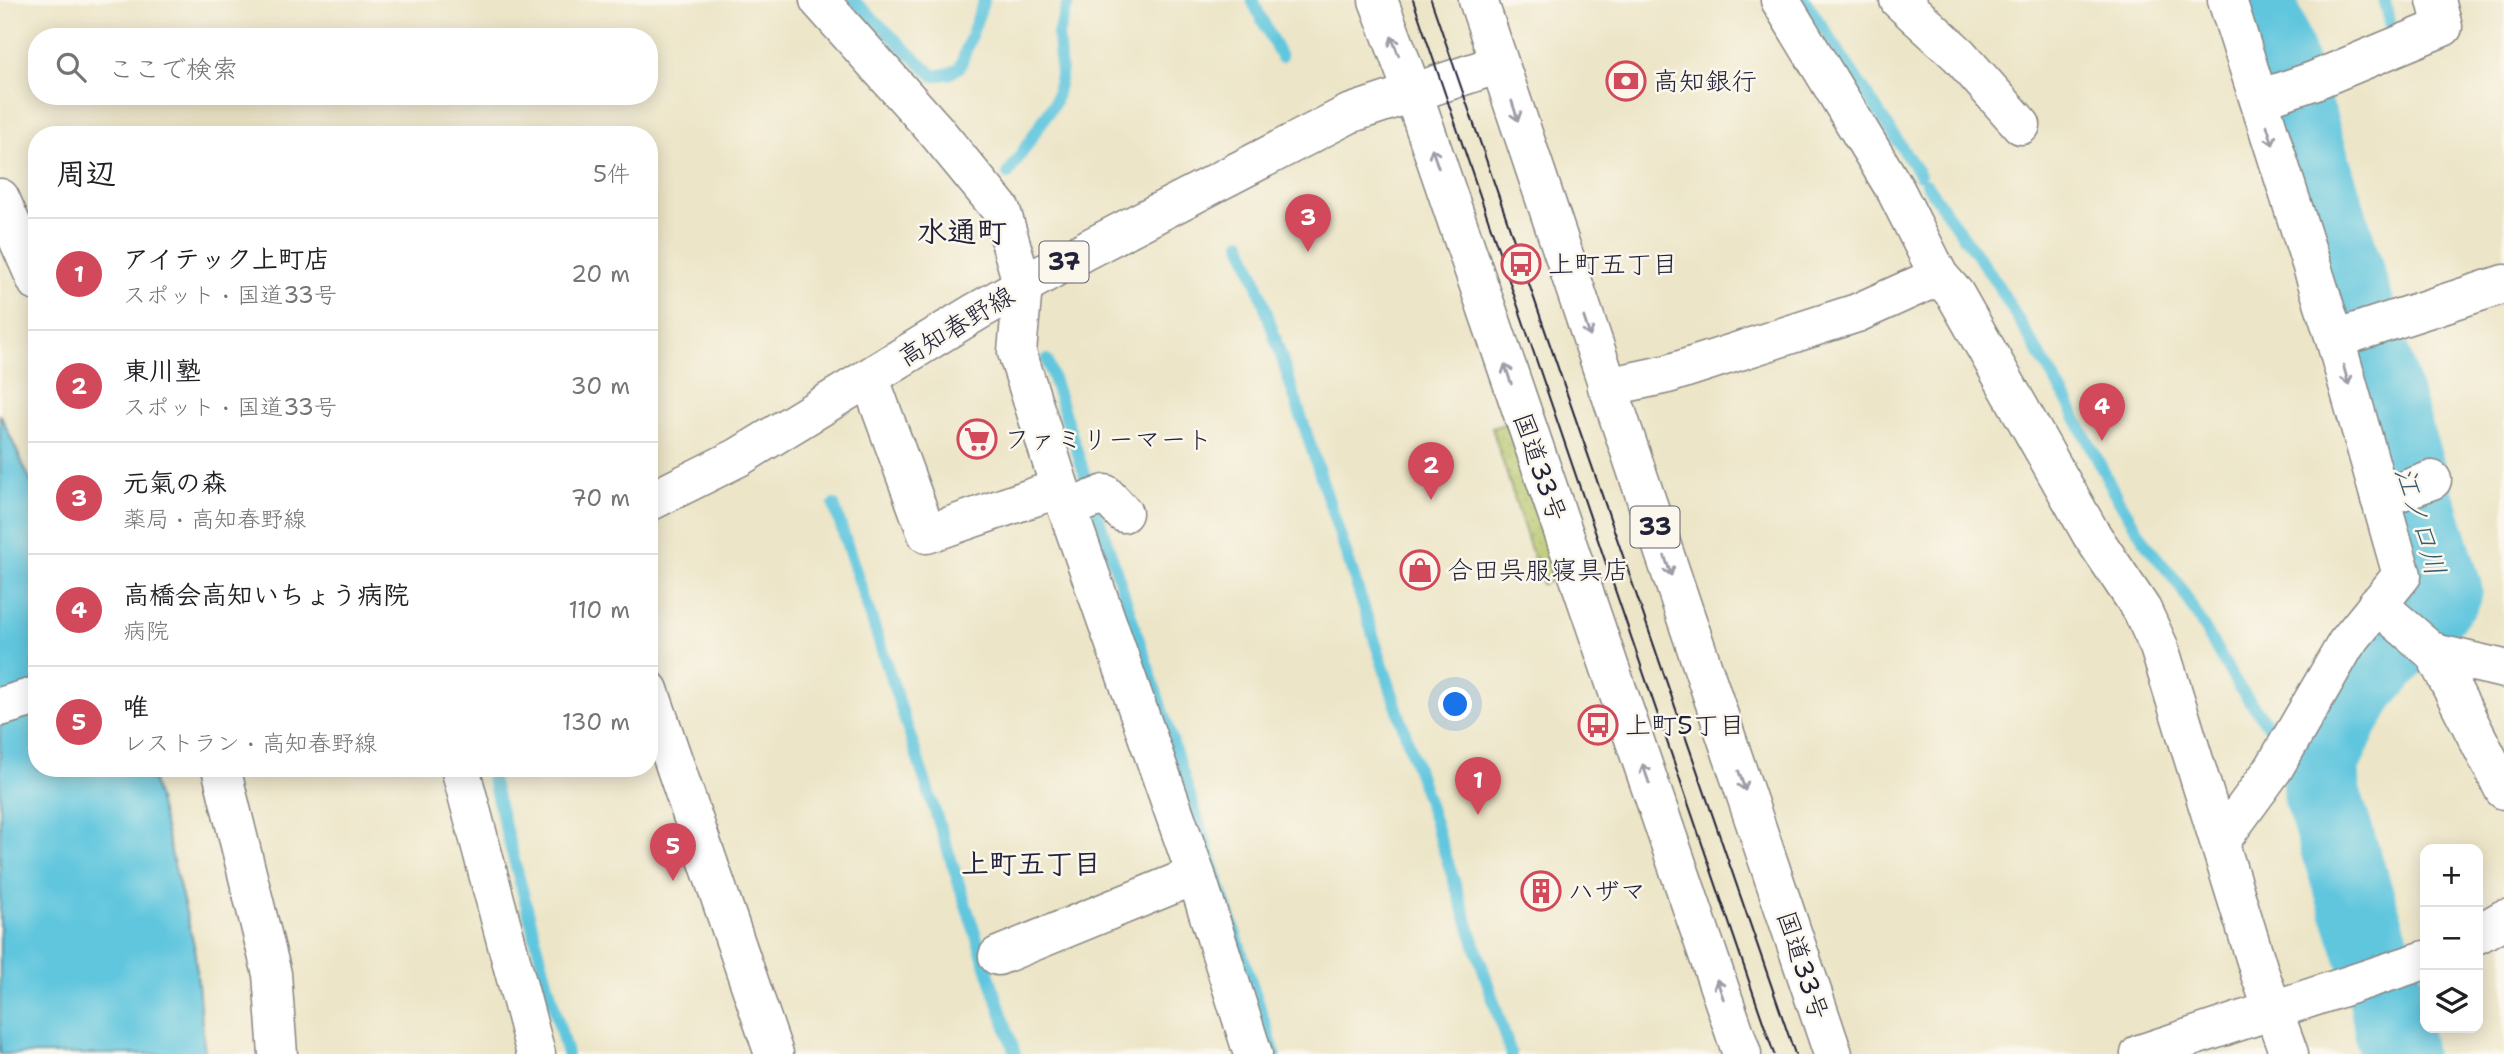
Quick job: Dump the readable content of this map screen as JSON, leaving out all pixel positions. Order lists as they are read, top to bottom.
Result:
{
  "streets": {
    "main road": [
      "37",
      "高知春野線",
      "国道33号",
      "33"
    ]
  },
  "crossings": [
    ["高知春野線", "国道33号"]
  ],
  "districts": ["水通町", "上町五丁目"],
  "water": ["江ノ口川"],
  "places": {
    "bank": ["高知銀行"],
    "bus stop": ["上町五丁目", "上町5丁目"],
    "supermarket": ["ファミリーマート"],
    "shop": ["合田呉服寝具店"],
    "building": ["ハザマ"]
  },
  "page": {
    "search": "ここで検索",
    "heading": ["周辺", "5件"],
    "pins": [
      "3",
      "4",
      "2",
      "1",
      "5"
    ],
    "list": [
      {
        "mark": "1",
        "name": "アイテック上町店",
        "note": "スポット · 国道33号",
        "value": "20 m"
      },
      {
        "mark": "2",
        "name": "東川塾",
        "note": "スポット · 国道33号",
        "value": "30 m"
      },
      {
        "mark": "3",
        "name": "元氣の森",
        "note": "薬局 · 高知春野線",
        "value": "70 m"
      },
      {
        "mark": "4",
        "name": "高橋会高知いちょう病院",
        "note": "病院",
        "value": "110 m"
      },
      {
        "mark": "5",
        "name": "唯",
        "note": "レストラン · 高知春野線",
        "value": "130 m"
      }
    ],
    "map_buttons": ["+", "−"]
  }
}
